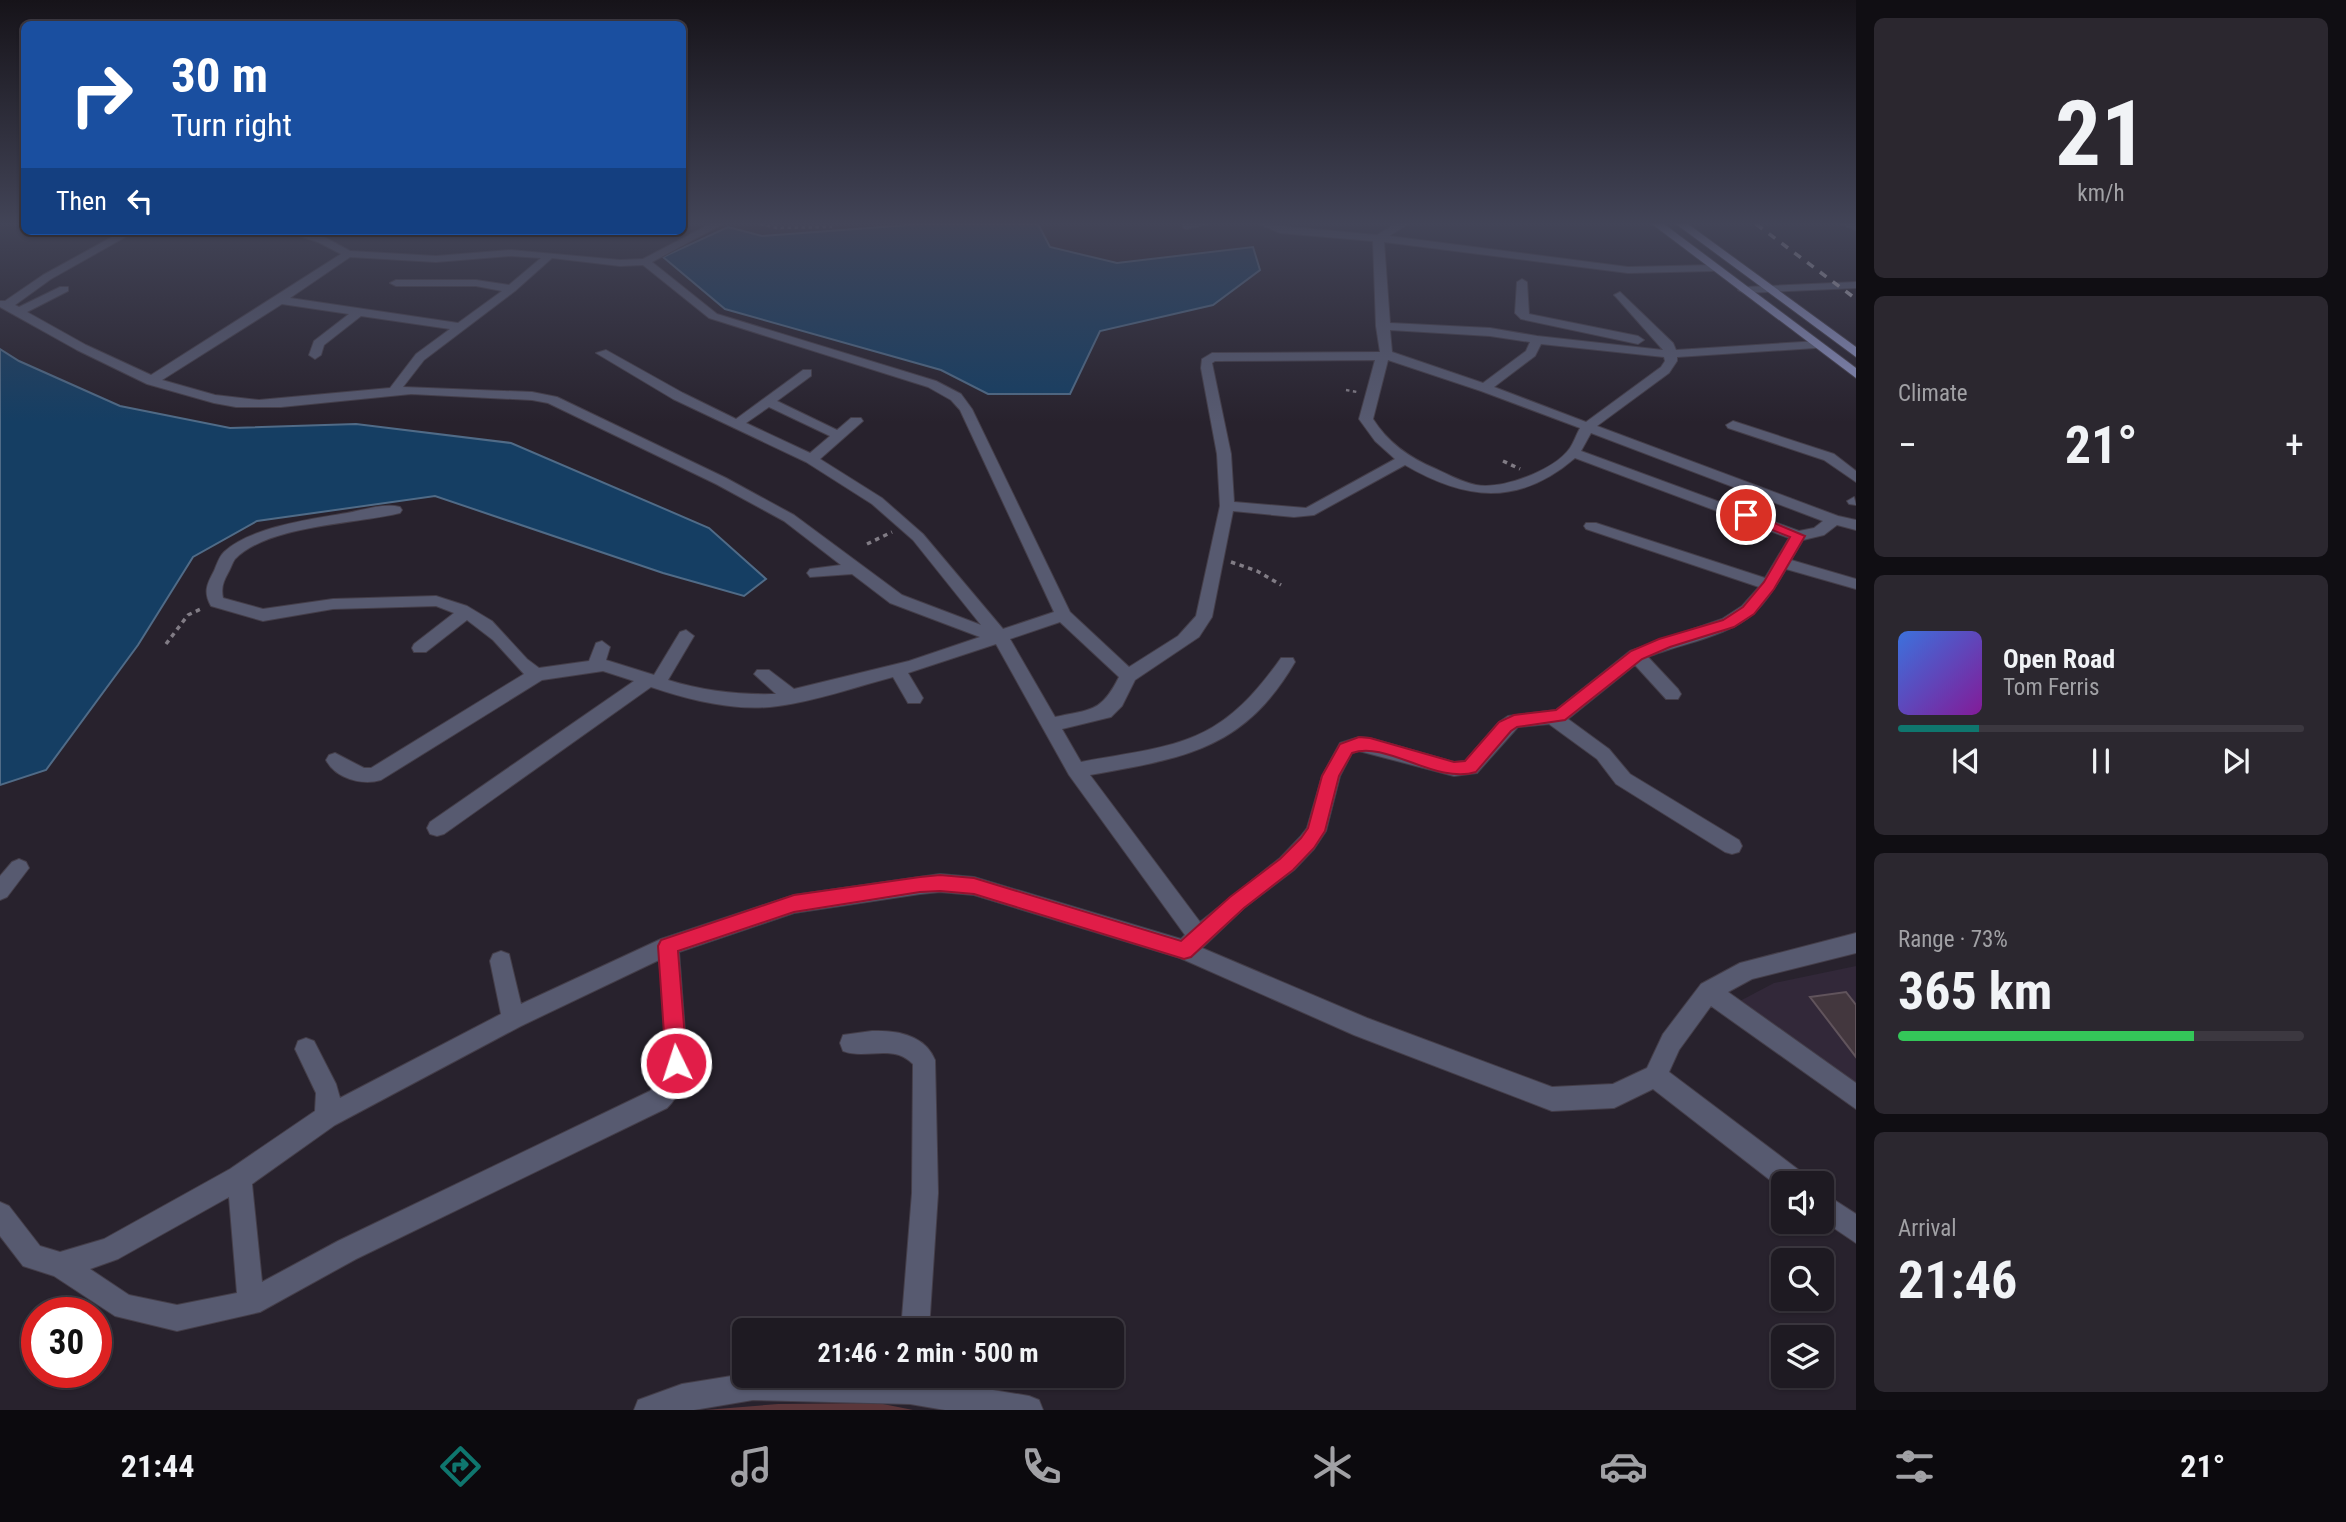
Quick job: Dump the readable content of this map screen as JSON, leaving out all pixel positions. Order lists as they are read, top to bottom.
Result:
{
  "page": {
    "tile": [
      ["21", "km/h"],
      "Climate",
      ["Range · 73%", "365 km"],
      ["Arrival", "21:46"]
    ],
    "turn": ["30 m", "Turn right"],
    "then": "Then",
    "heat": ["−", "21°", "+"],
    "song": ["Open Road", "Tom Ferris"],
    "limit": "30",
    "trip": "21:46 · 2 min · 500 m",
    "tabs": ["21:44", "21°"]
  }
}
